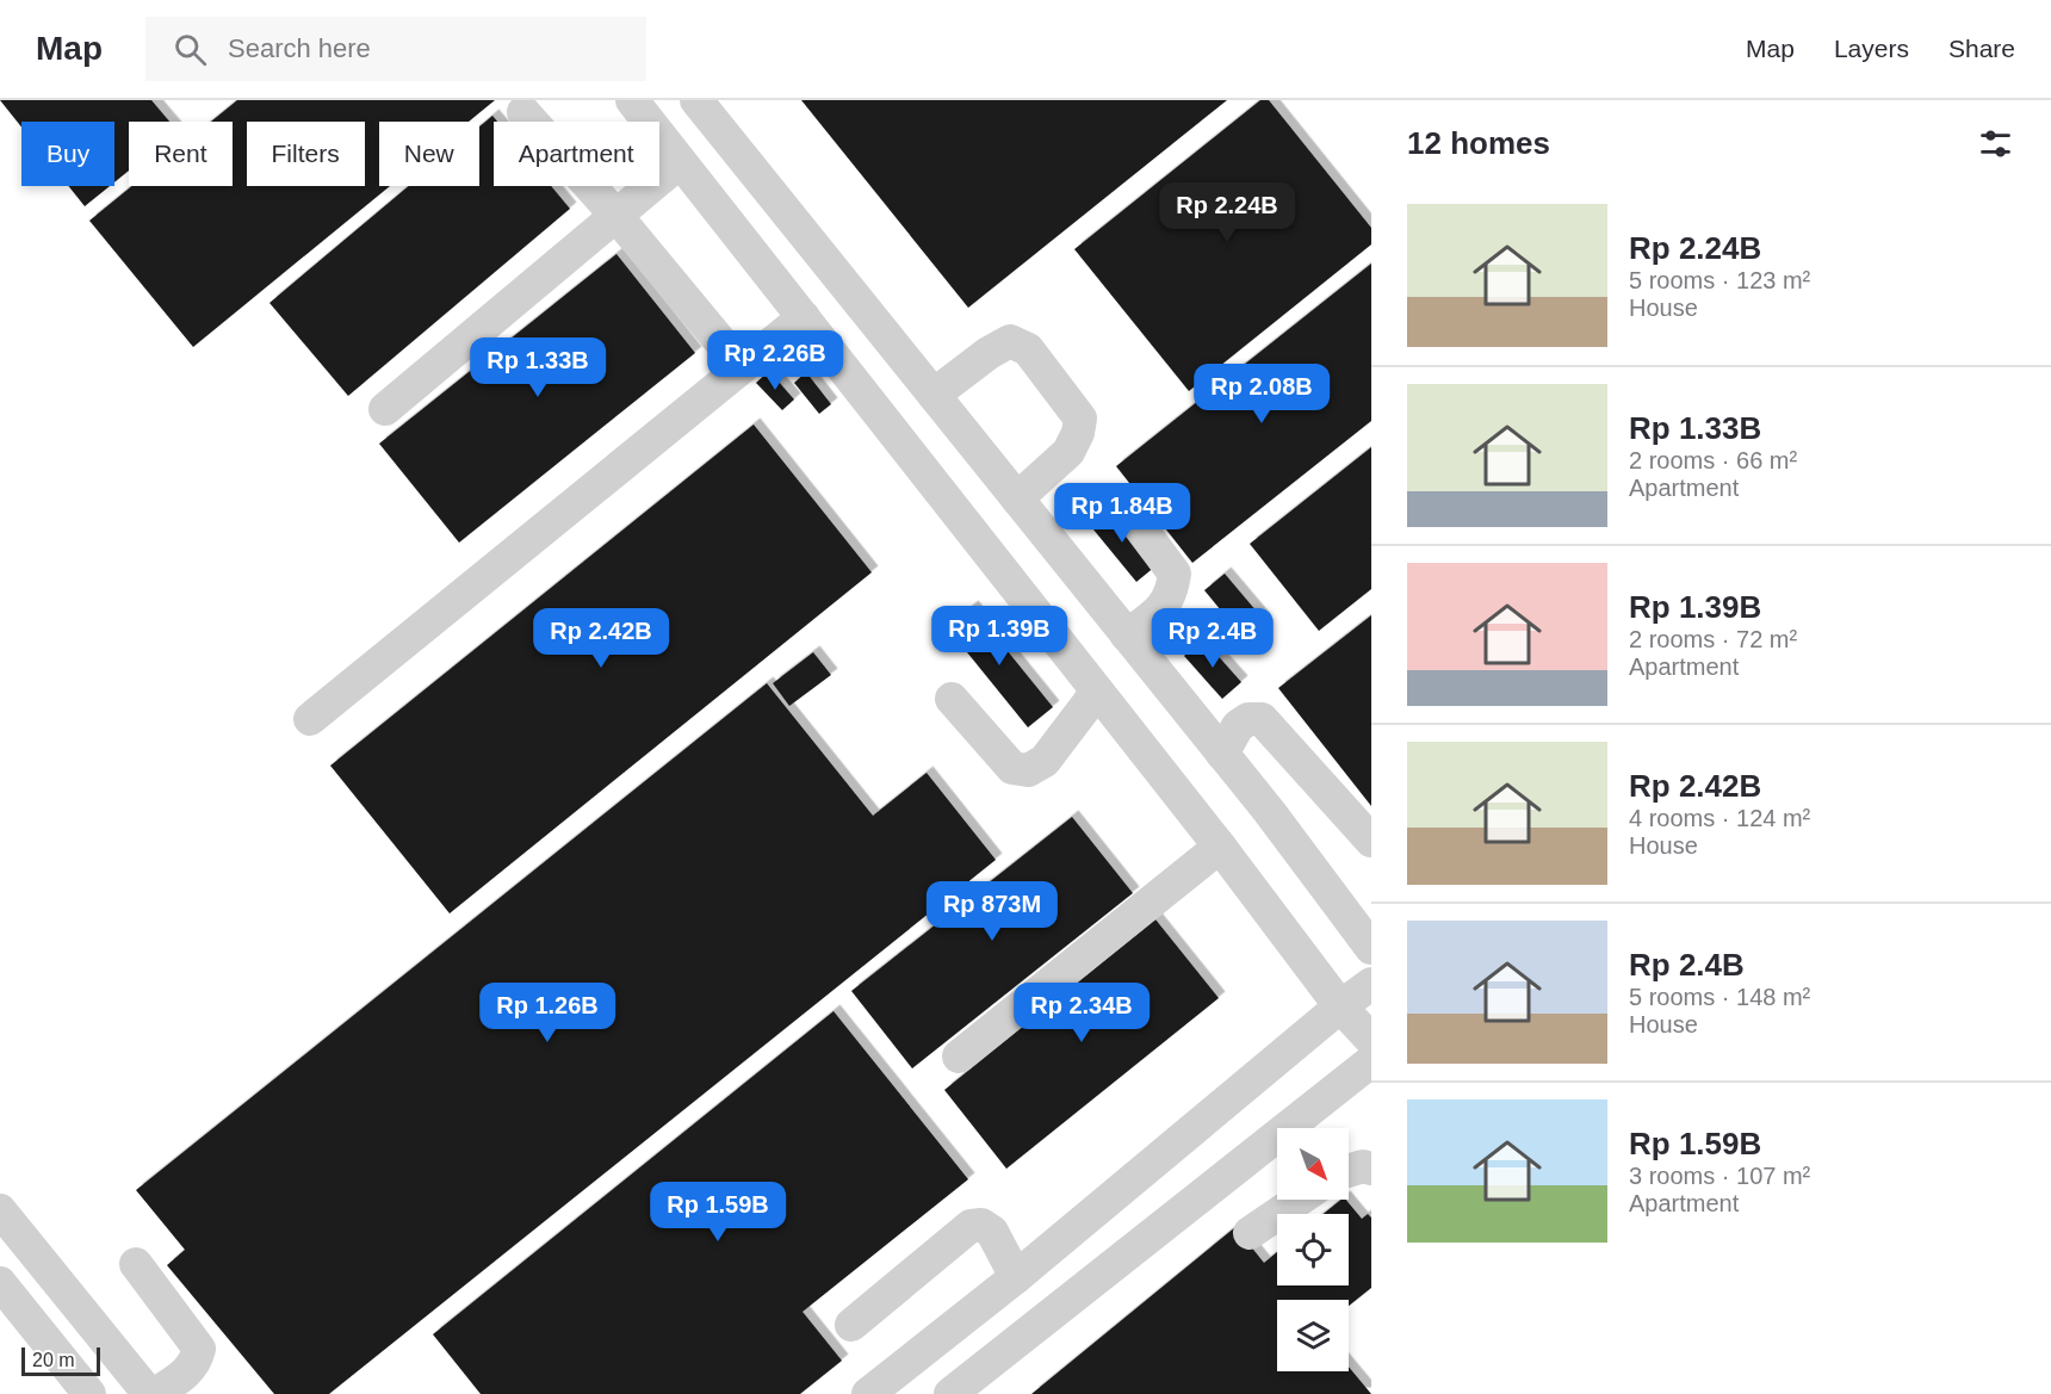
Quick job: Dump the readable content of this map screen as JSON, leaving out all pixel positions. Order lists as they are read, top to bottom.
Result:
{
  "scale_bar": "20 m",
  "north": "bottom right",
  "page": {
    "header": "Map",
    "search": "Search here",
    "nav": ["Map", "Layers", "Share"],
    "heading": "12 homes",
    "chip": [
      "Buy",
      "Rent",
      "Filters",
      "New",
      "Apartment"
    ],
    "price": [
      "Rp 2.24B",
      "Rp 2.26B",
      "Rp 1.33B",
      "Rp 2.08B",
      "Rp 1.84B",
      "Rp 1.39B",
      "Rp 2.42B",
      "Rp 2.4B",
      "Rp 873M",
      "Rp 1.26B",
      "Rp 2.34B",
      "Rp 1.59B"
    ],
    "list": [
      {
        "name": "Rp 2.24B",
        "note": "5 rooms · 123 m² · House"
      },
      {
        "name": "Rp 1.33B",
        "note": "2 rooms · 66 m² · Apartment"
      },
      {
        "name": "Rp 1.39B",
        "note": "2 rooms · 72 m² · Apartment"
      },
      {
        "name": "Rp 2.42B",
        "note": "4 rooms · 124 m² · House"
      },
      {
        "name": "Rp 2.4B",
        "note": "5 rooms · 148 m² · House"
      },
      {
        "name": "Rp 1.59B",
        "note": "3 rooms · 107 m² · Apartment"
      }
    ],
    "scale": "20 m"
  }
}
